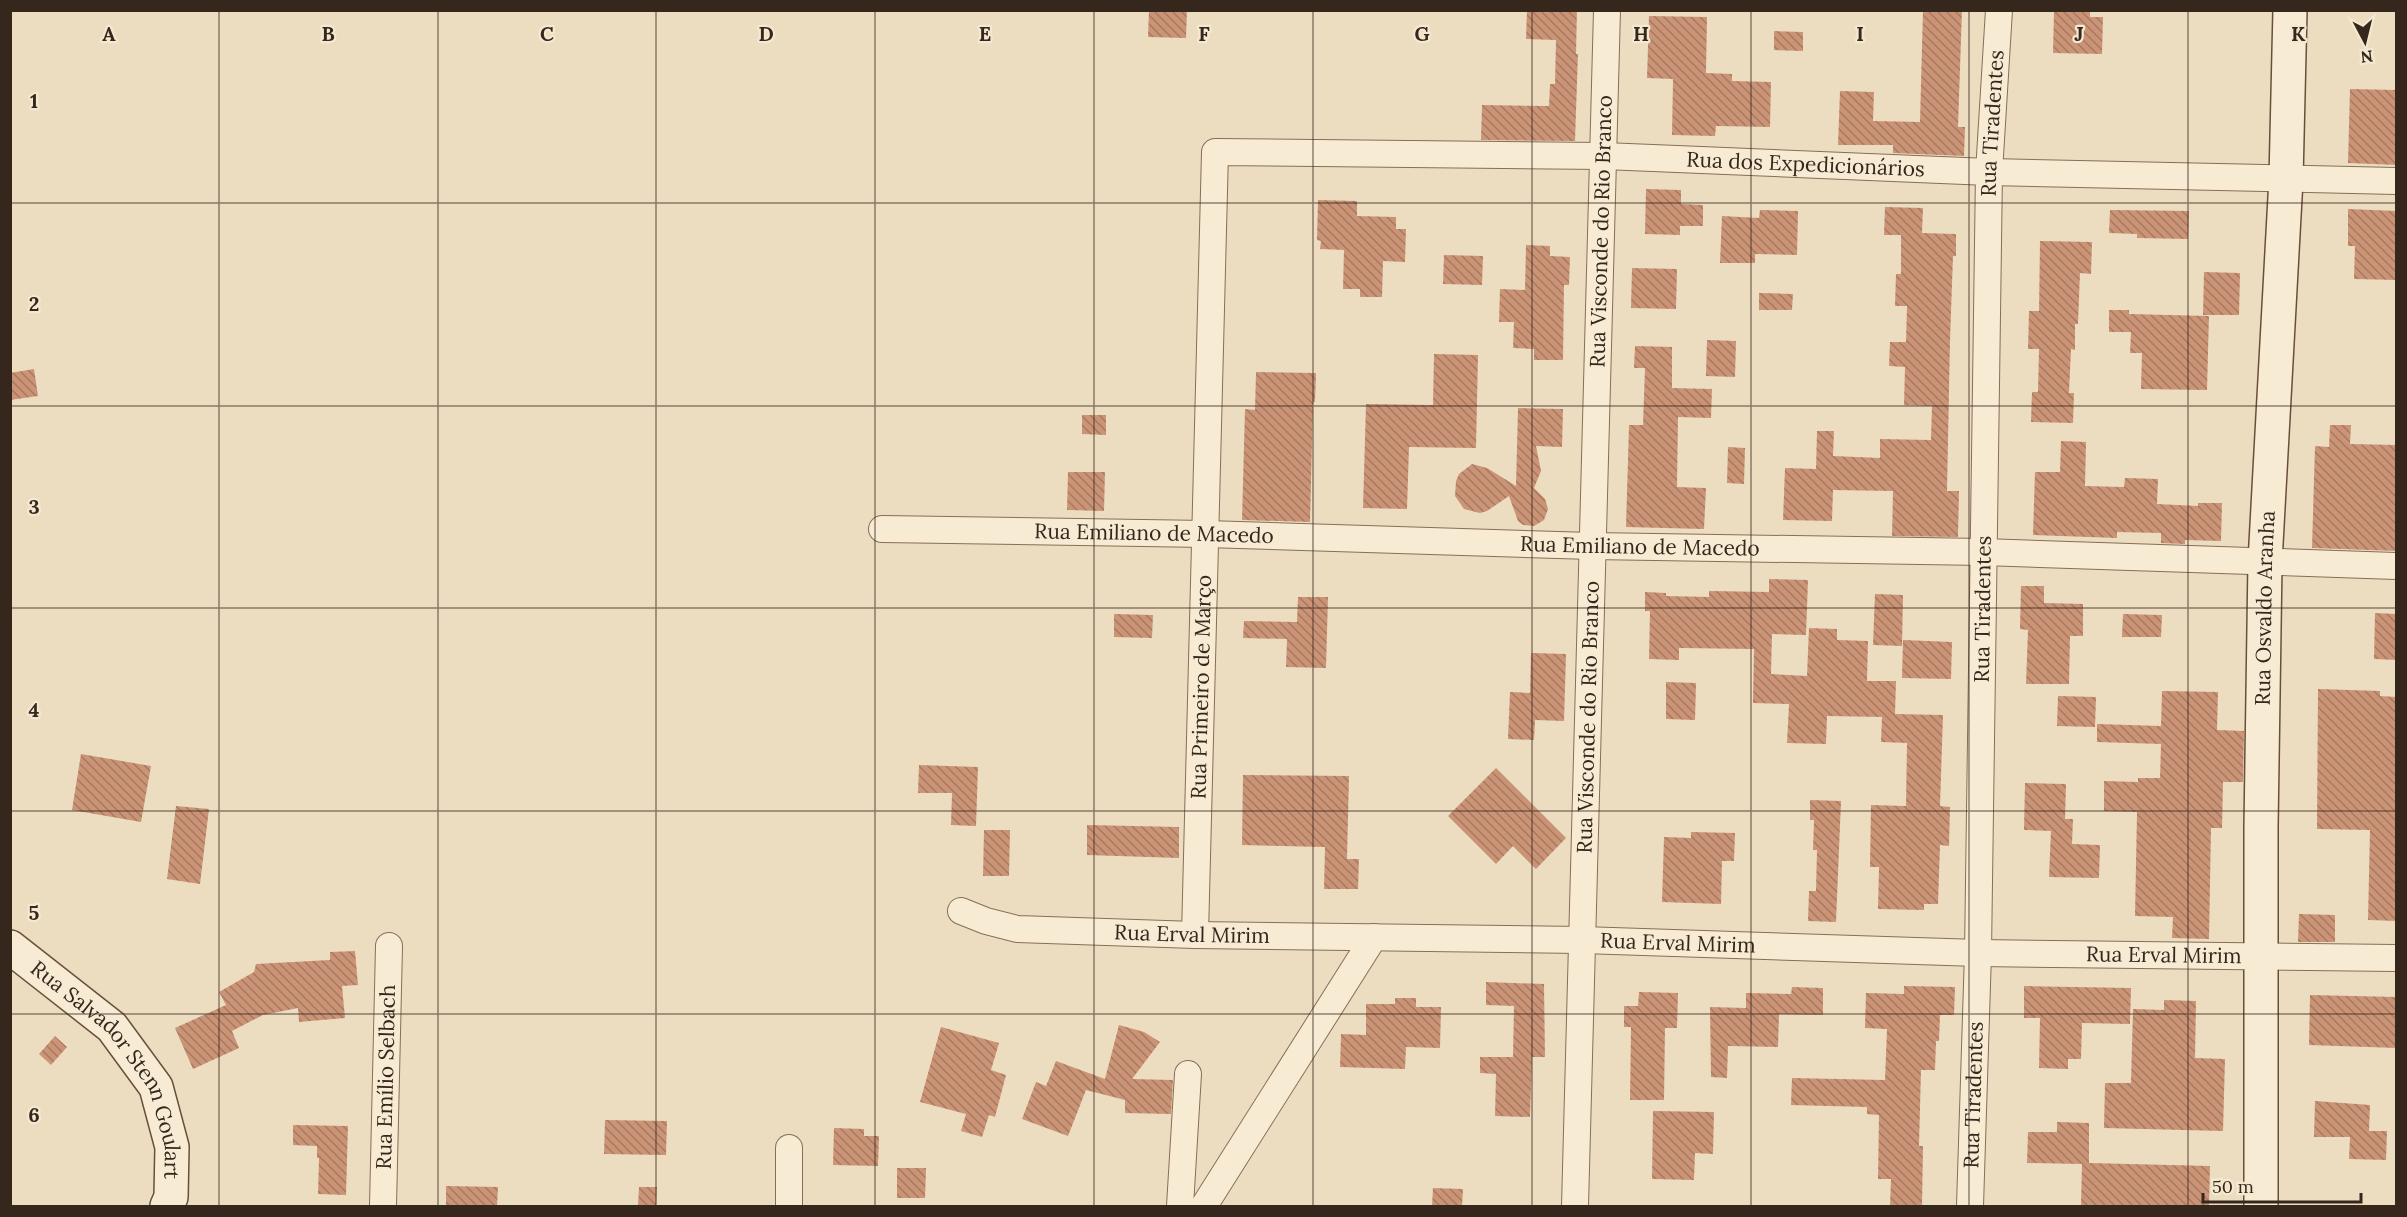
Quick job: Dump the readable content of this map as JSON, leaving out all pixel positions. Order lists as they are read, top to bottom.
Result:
{
  "streets": {
    "main road": ["Rua Osvaldo Aranha", "Rua Salvador Stenn Goulart"],
    "street": [
      "Rua Tiradentes",
      "Rua dos Expedicionários",
      "Rua Visconde do Rio Branco",
      "Rua Emiliano de Macedo",
      "Rua Primeiro de Março",
      "Rua Erval Mirim",
      "Rua Emílio Selbach"
    ]
  },
  "crossings": [
    ["Rua Tiradentes", "Rua dos Expedicionários"],
    ["Rua Tiradentes", "Rua Emiliano de Macedo"],
    ["Rua Tiradentes", "Rua Erval Mirim"],
    ["Rua dos Expedicionários", "Rua Visconde do Rio Branco"],
    ["Rua dos Expedicionários", "Rua Osvaldo Aranha"],
    ["Rua dos Expedicionários", "Rua Primeiro de Março"],
    ["Rua Visconde do Rio Branco", "Rua Emiliano de Macedo"],
    ["Rua Visconde do Rio Branco", "Rua Erval Mirim"],
    ["Rua Emiliano de Macedo", "Rua Osvaldo Aranha"],
    ["Rua Emiliano de Macedo", "Rua Primeiro de Março"],
    ["Rua Osvaldo Aranha", "Rua Erval Mirim"],
    ["Rua Primeiro de Março", "Rua Erval Mirim"]
  ],
  "scale_bar": "50 m",
  "north": "bottom",
  "grid": {
    "columns": [
      "A",
      "B",
      "C",
      "D",
      "E",
      "F",
      "G",
      "H",
      "I",
      "J",
      "K"
    ],
    "rows": [
      "1",
      "2",
      "3",
      "4",
      "5",
      "6"
    ]
  }
}
